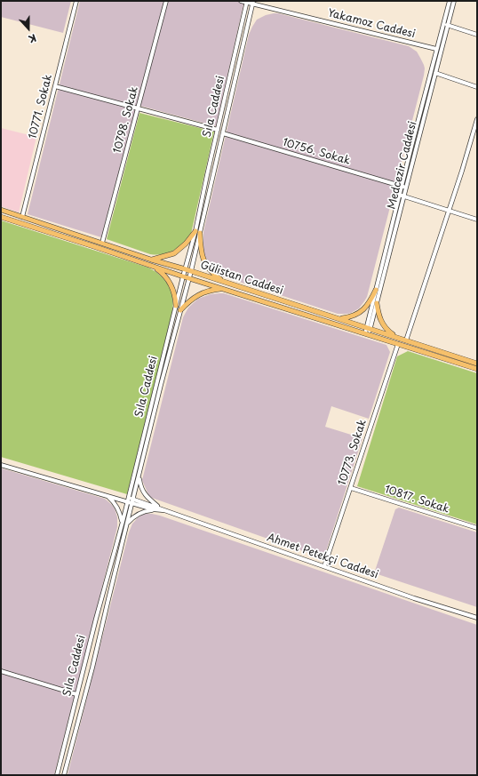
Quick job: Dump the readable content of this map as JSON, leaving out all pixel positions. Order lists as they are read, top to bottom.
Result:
{
  "streets": {
    "main road": ["Gülistan Caddesi"],
    "street": [
      "Yakamoz Caddesi",
      "10771. Sokak",
      "Sıla Caddesi",
      "10798. Sokak",
      "10756. Sokak",
      "Medcezir Caddesi",
      "10773. Sokak",
      "10817. Sokak",
      "Ahmet Petekçi Caddesi"
    ]
  },
  "crossings": [
    ["Yakamoz Caddesi", "Sıla Caddesi"],
    ["Yakamoz Caddesi", "Medcezir Caddesi"],
    ["10771. Sokak", "Gülistan Caddesi"],
    ["Sıla Caddesi", "Gülistan Caddesi"],
    ["Sıla Caddesi", "Ahmet Petekçi Caddesi"],
    ["10798. Sokak", "Gülistan Caddesi"],
    ["10756. Sokak", "Medcezir Caddesi"],
    ["Medcezir Caddesi", "Gülistan Caddesi"],
    ["Gülistan Caddesi", "10773. Sokak"],
    ["10773. Sokak", "10817. Sokak"],
    ["10773. Sokak", "Ahmet Petekçi Caddesi"]
  ],
  "north": "bottom"
}
